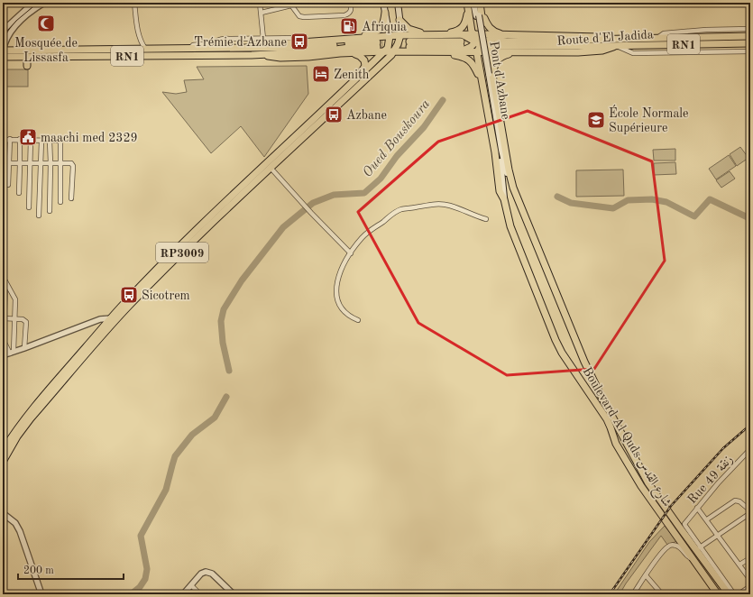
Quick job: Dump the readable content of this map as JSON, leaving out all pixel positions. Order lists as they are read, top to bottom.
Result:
{
  "streets": {
    "main road": [
      "Route d'El Jadida",
      "RN1",
      "Pont d'Azbane",
      "RP3009",
      "Boulevard Al Quds شارع القدس"
    ],
    "street": ["Rue 49 زنقة"]
  },
  "crossings": [
    ["Route d'El Jadida", "RN1"],
    ["Route d'El Jadida", "Boulevard Al Quds شارع القدس"],
    ["RN1", "Boulevard Al Quds شارع القدس"],
    ["Pont d'Azbane", "Boulevard Al Quds شارع القدس"],
    ["Boulevard Al Quds شارع القدس", "Rue 49 زنقة"]
  ],
  "water": ["Oued Bouskoura"],
  "places": {
    "mosque": ["Mosquée de Lissasfa"],
    "fuel station": ["Afriquia"],
    "bus stop": ["Trémie d'Azbane", "Azbane", "Sicotrem"],
    "hotel": ["Zenith"],
    "school or university": ["École Normale Supérieure"],
    "public building": ["maachi med 2329"]
  },
  "scale_bar": "200 m"
}
